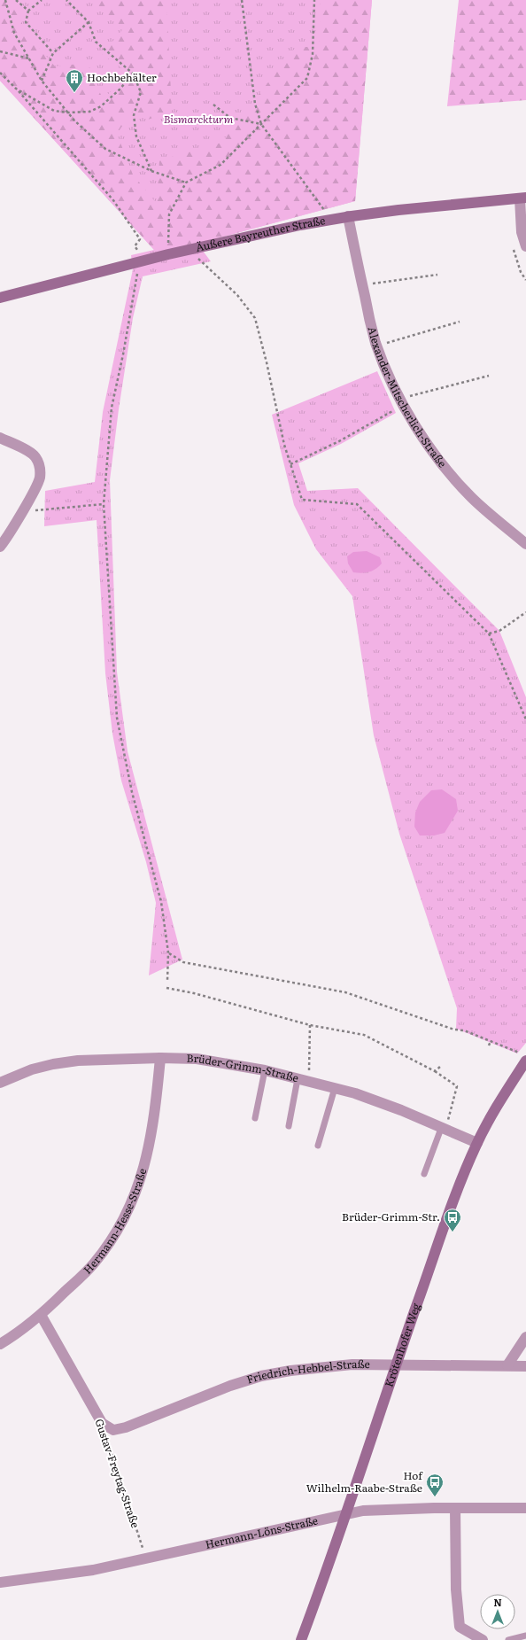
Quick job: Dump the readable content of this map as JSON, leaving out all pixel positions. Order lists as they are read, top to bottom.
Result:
{
  "streets": {
    "street": [
      "Äußere Bayreuther Straße",
      "Alexander-Mitscherlich-Straße",
      "Brüder-Grimm-Straße",
      "Hermann-Hesse-Straße",
      "Krötenhofer Weg",
      "Friedrich-Hebbel-Straße",
      "Gustav-Freytag-Straße",
      "Hermann-Löns-Straße"
    ]
  },
  "crossings": [
    ["Äußere Bayreuther Straße", "Alexander-Mitscherlich-Straße"],
    ["Brüder-Grimm-Straße", "Hermann-Hesse-Straße"],
    ["Brüder-Grimm-Straße", "Krötenhofer Weg"],
    ["Hermann-Hesse-Straße", "Gustav-Freytag-Straße"],
    ["Krötenhofer Weg", "Friedrich-Hebbel-Straße"],
    ["Krötenhofer Weg", "Hermann-Löns-Straße"],
    ["Friedrich-Hebbel-Straße", "Gustav-Freytag-Straße"],
    ["Gustav-Freytag-Straße", "Hermann-Löns-Straße"]
  ],
  "parks": ["Bismarckturm"],
  "places": {
    "building": ["Hochbehälter"],
    "bus stop": ["Brüder-Grimm-Str.", "Hof Wilhelm-Raabe-Straße"]
  },
  "north": "top"
}
